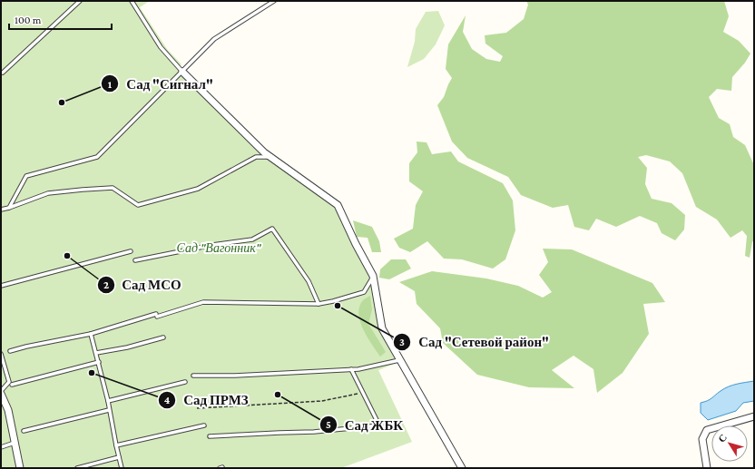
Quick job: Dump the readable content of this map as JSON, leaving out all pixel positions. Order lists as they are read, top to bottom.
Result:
{
  "parks": ["Сад \"Вагонник\""],
  "places": [
    "Сад \"Сигнал\"",
    "Сад МСО",
    "Сад \"Сетевой район\"",
    "Сад ПРМЗ",
    "Сад ЖБК"
  ],
  "scale_bar": "100 m",
  "north": "top left"
}
